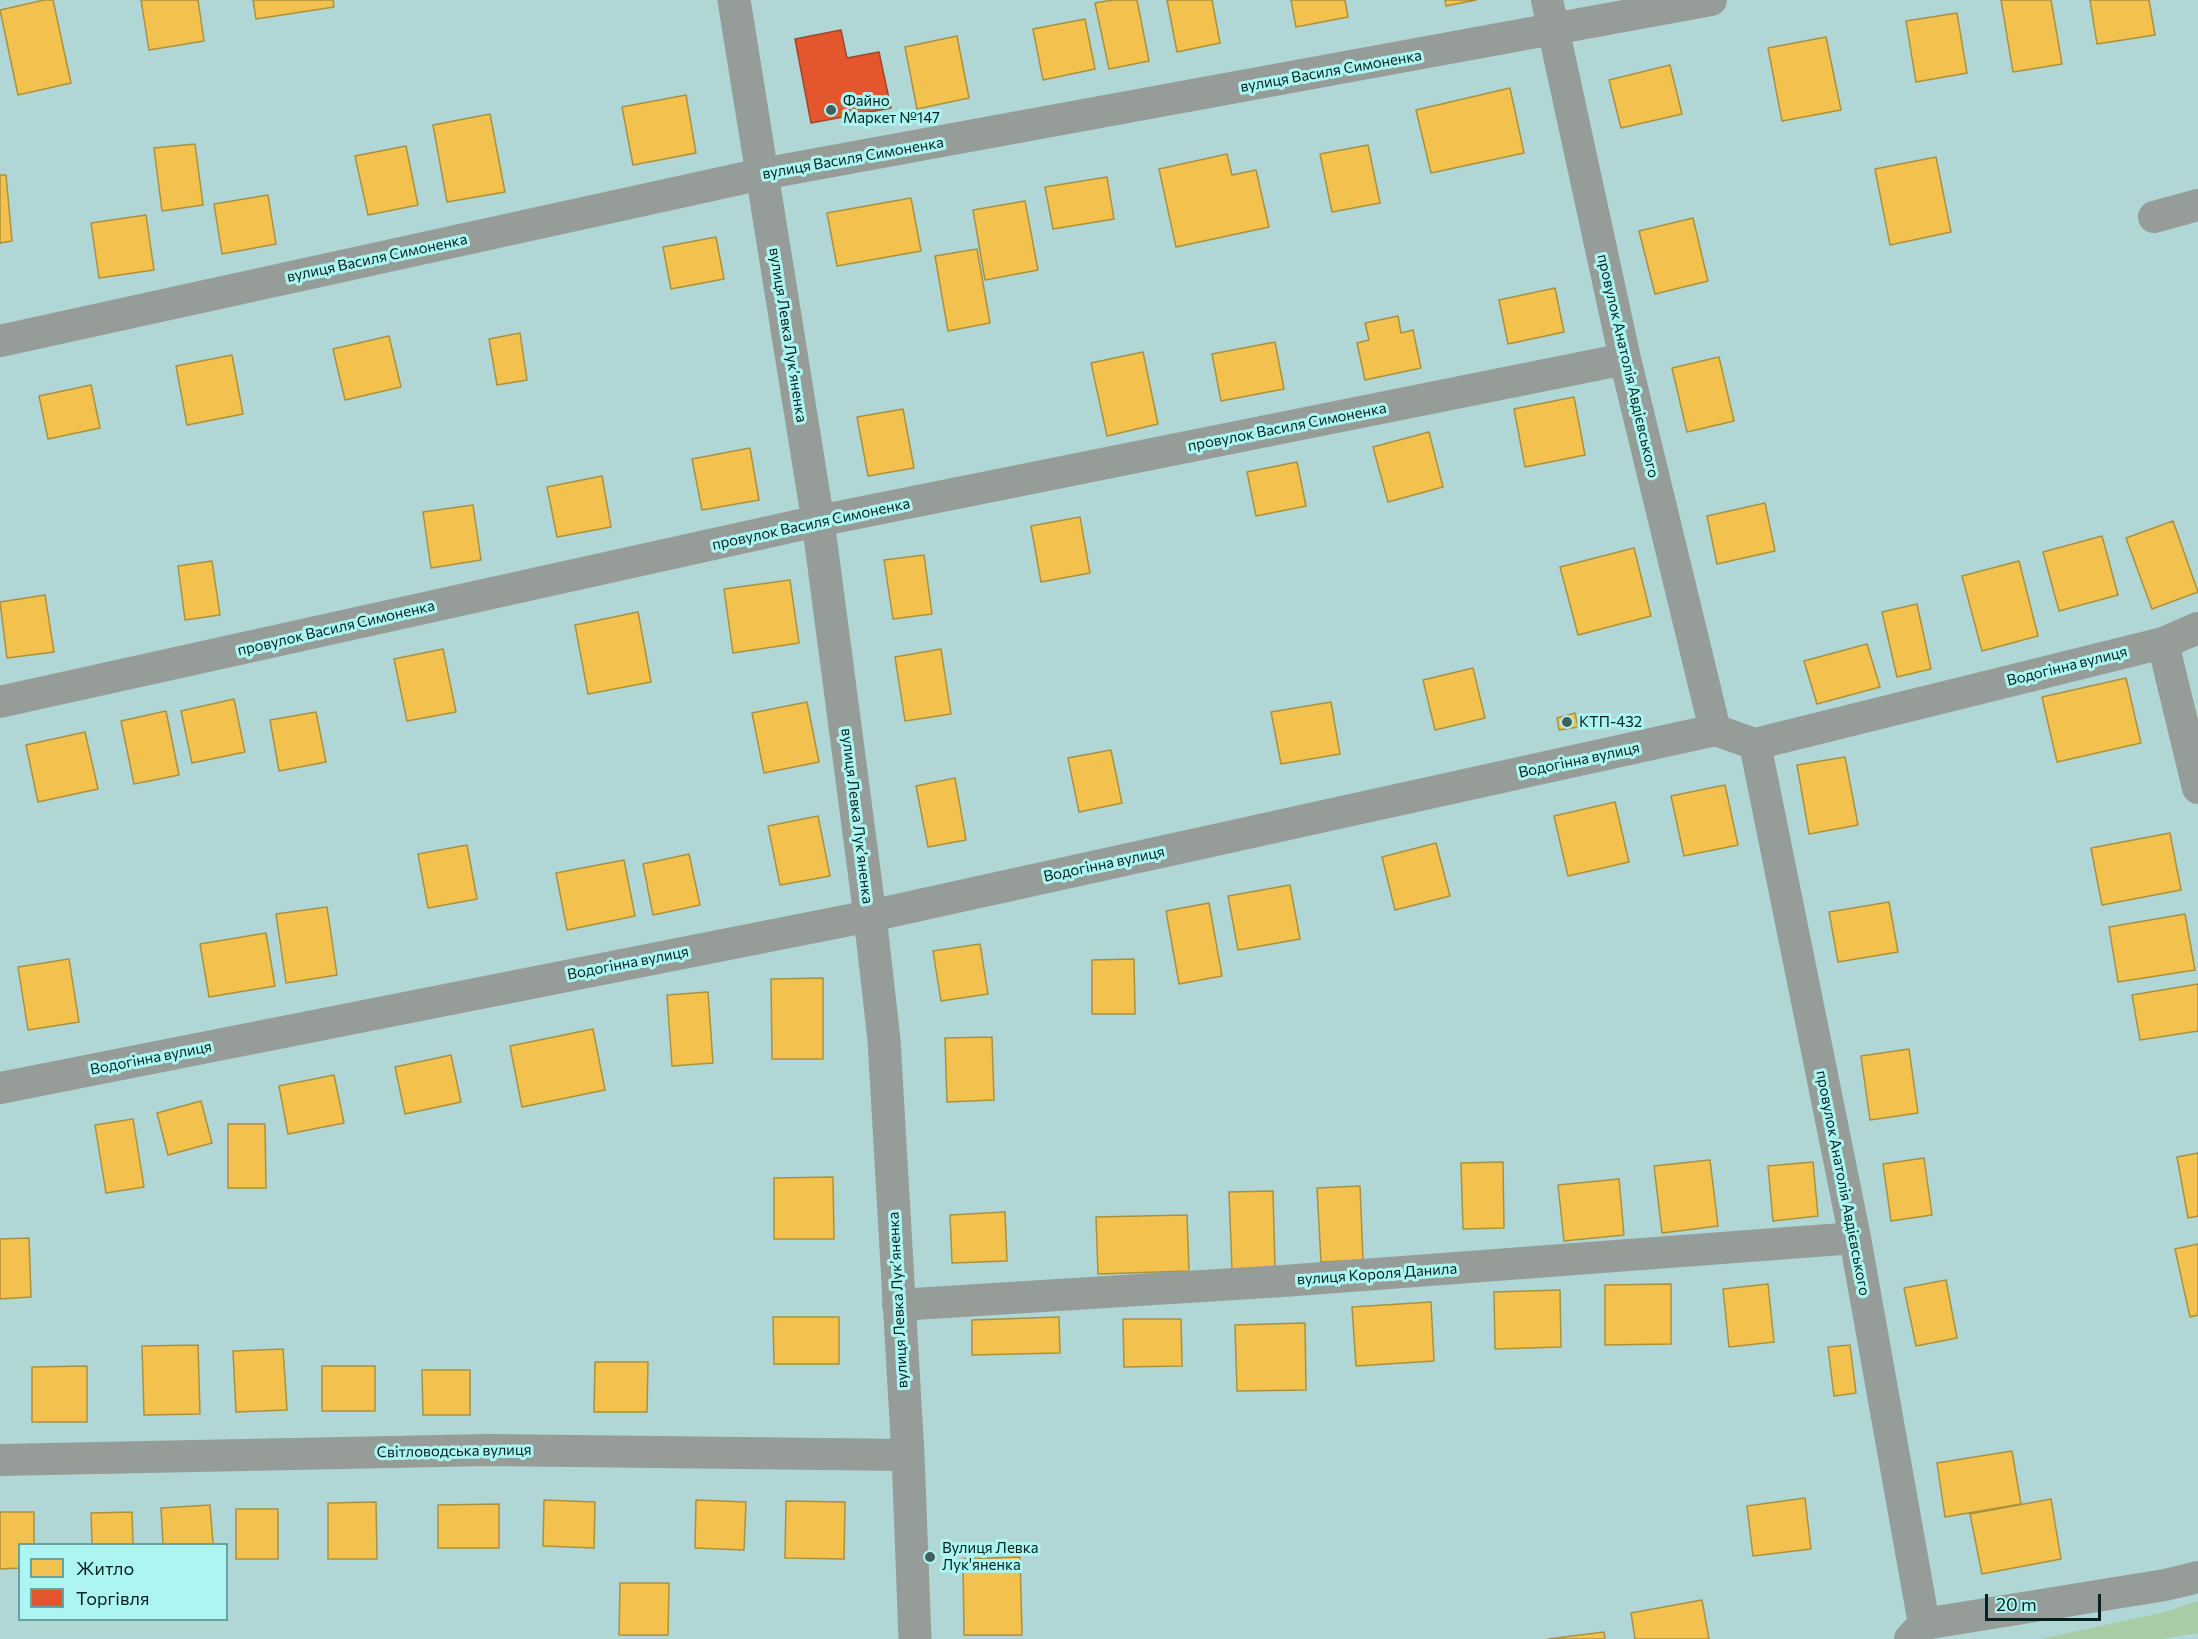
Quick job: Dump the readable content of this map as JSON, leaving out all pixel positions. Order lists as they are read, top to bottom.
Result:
{
  "streets": {
    "street": [
      "вулиця Василя Симоненка",
      "вулиця Левка Лукʼяненка",
      "провулок Анатолія Авдієвського",
      "провулок Василя Симоненка",
      "Водогінна вулиця",
      "вулиця Короля Данила",
      "Світловодська вулиця"
    ]
  },
  "crossings": [
    ["вулиця Василя Симоненка", "вулиця Левка Лукʼяненка"],
    ["вулиця Василя Симоненка", "провулок Анатолія Авдієвського"],
    ["вулиця Левка Лукʼяненка", "провулок Василя Симоненка"],
    ["вулиця Левка Лукʼяненка", "Водогінна вулиця"],
    ["вулиця Левка Лукʼяненка", "вулиця Короля Данила"],
    ["вулиця Левка Лукʼяненка", "Світловодська вулиця"],
    ["провулок Анатолія Авдієвського", "провулок Василя Симоненка"],
    ["провулок Анатолія Авдієвського", "Водогінна вулиця"],
    ["провулок Анатолія Авдієвського", "вулиця Короля Данила"]
  ],
  "places": ["Файно Маркет №147", "КТП-432", "Вулиця Левка Лук'яненка"],
  "legend": ["Житло", "Торгівля"],
  "scale_bar": "20 m"
}
